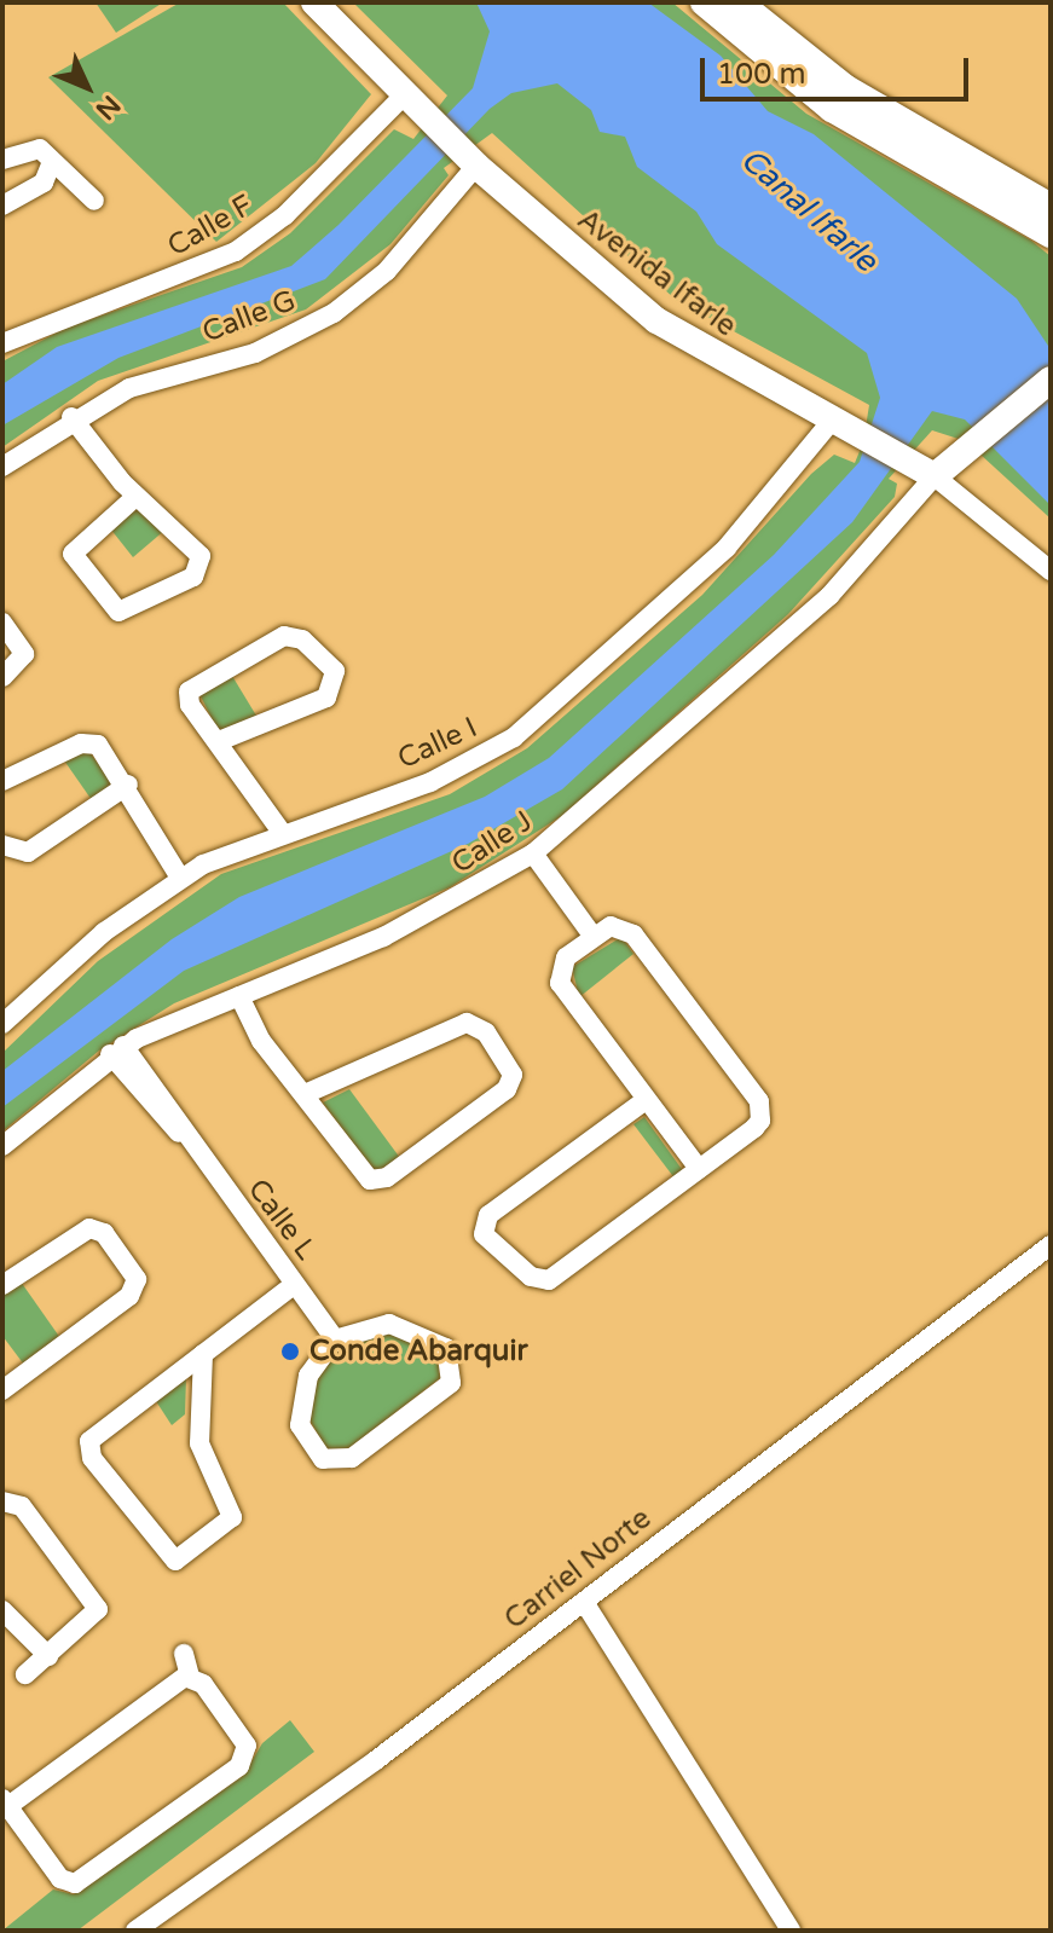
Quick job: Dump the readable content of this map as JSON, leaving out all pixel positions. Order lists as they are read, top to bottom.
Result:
{
  "streets": {
    "street": [
      "Calle F",
      "Avenida Ifarle",
      "Calle G",
      "Calle I",
      "Calle J",
      "Calle L",
      "Carriel Norte"
    ]
  },
  "crossings": [
    ["Calle F", "Avenida Ifarle"],
    ["Avenida Ifarle", "Calle G"],
    ["Avenida Ifarle", "Calle I"],
    ["Avenida Ifarle", "Calle J"],
    ["Calle J", "Calle L"]
  ],
  "water": ["Canal Ifarle"],
  "places": ["Conde Abarquir"],
  "scale_bar": "100 m",
  "north": "bottom right"
}
